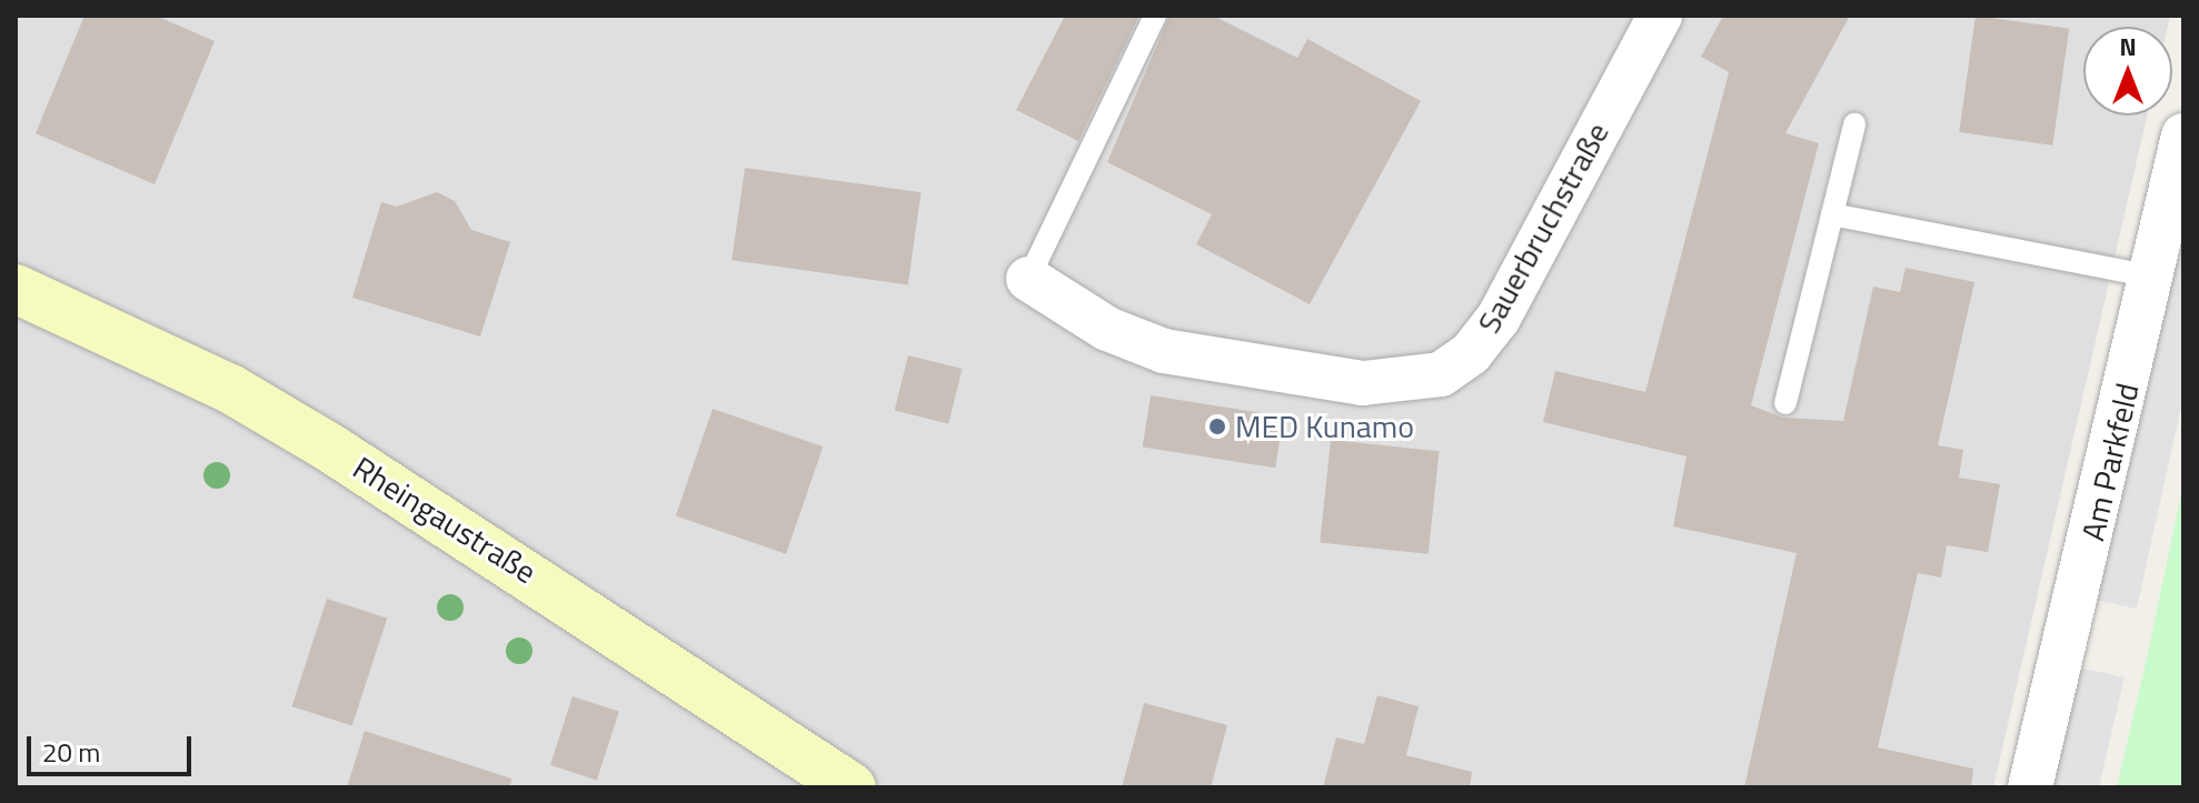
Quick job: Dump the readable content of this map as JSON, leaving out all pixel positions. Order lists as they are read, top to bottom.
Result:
{
  "streets": {
    "street": ["Sauerbruchstraße", "Am Parkfeld", "Rheingaustraße"]
  },
  "places": ["MED Kunamo"],
  "scale_bar": "20 m",
  "north": "top"
}
